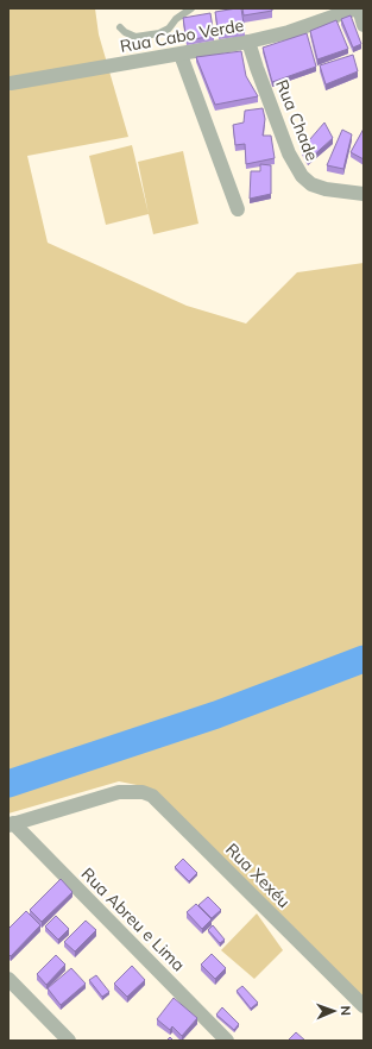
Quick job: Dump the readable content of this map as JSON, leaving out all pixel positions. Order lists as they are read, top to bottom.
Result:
{
  "streets": {
    "street": [
      "Rua Cabo Verde",
      "Rua Chade",
      "Rua Xexéu",
      "Rua Abreu e Lima"
    ]
  },
  "crossings": [
    ["Rua Cabo Verde", "Rua Chade"],
    ["Rua Xexéu", "Rua Abreu e Lima"]
  ],
  "north": "right"
}
